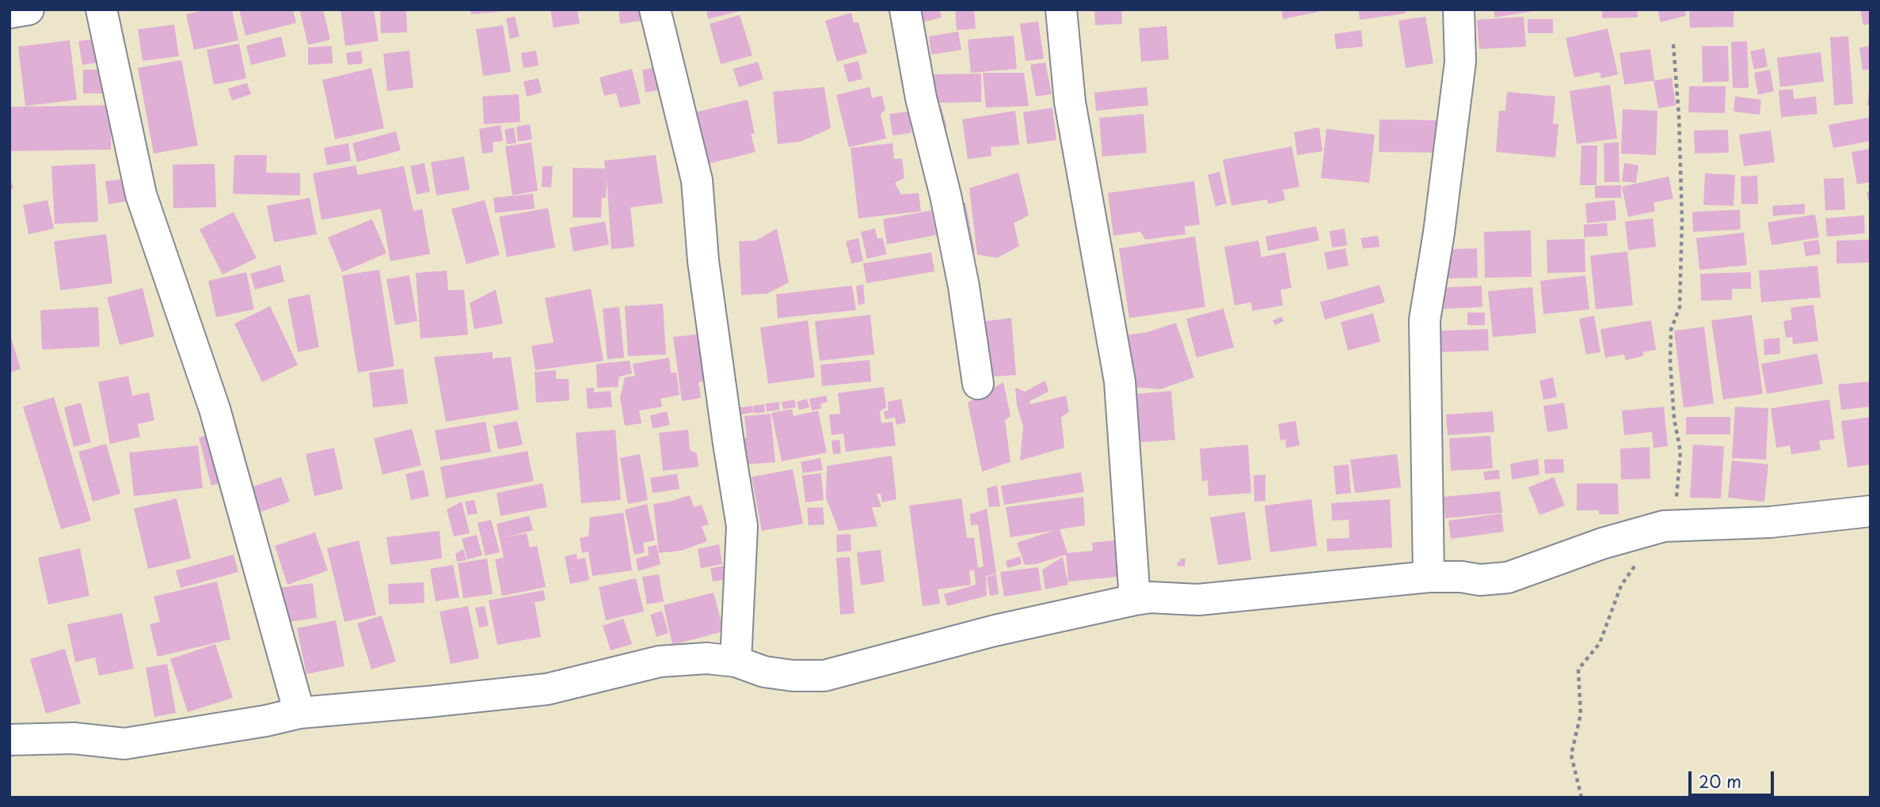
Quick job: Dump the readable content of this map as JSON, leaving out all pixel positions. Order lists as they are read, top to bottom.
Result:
{
  "scale_bar": "20 m"
}
